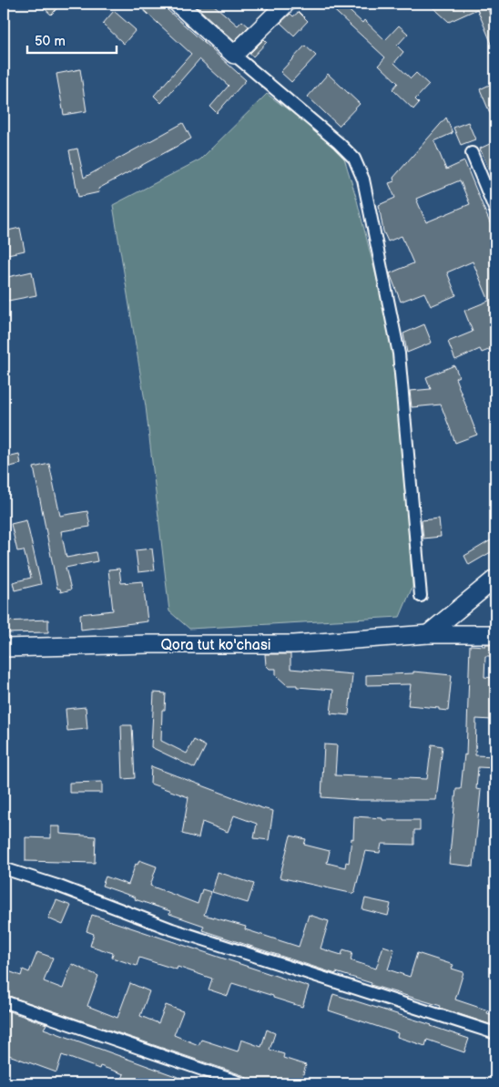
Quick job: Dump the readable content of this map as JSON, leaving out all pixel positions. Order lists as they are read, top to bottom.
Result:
{
  "streets": {
    "street": ["Qora tut ko'chasi"]
  },
  "scale_bar": "50 m"
}
